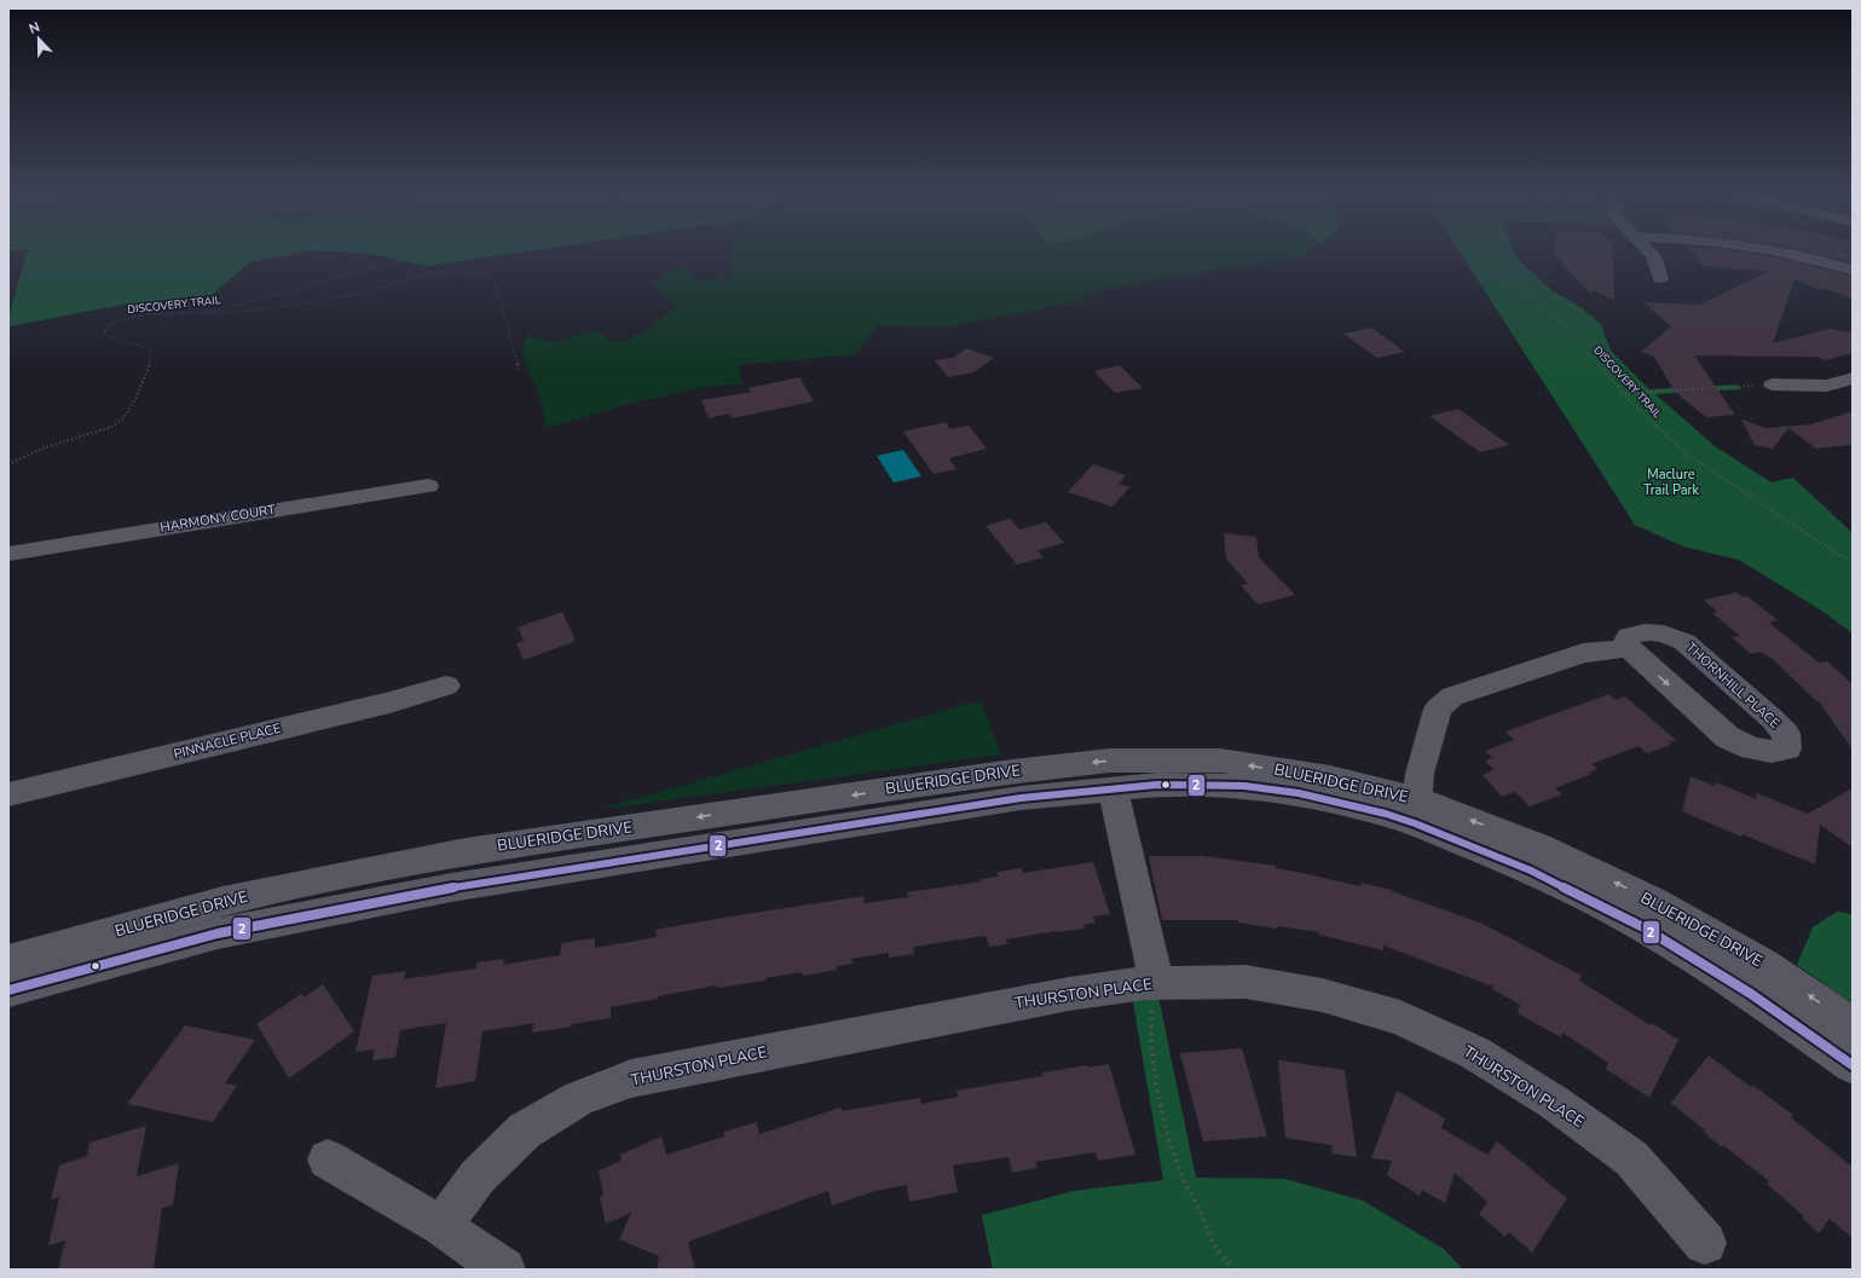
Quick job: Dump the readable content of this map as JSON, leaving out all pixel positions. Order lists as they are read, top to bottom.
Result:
{
  "streets": {
    "street": [
      "HARMONY COURT",
      "THORNHILL PLACE",
      "PINNACLE PLACE",
      "BLUERIDGE DRIVE",
      "THURSTON PLACE"
    ],
    "path": ["DISCOVERY TRAIL"]
  },
  "parks": ["Maclure Trail Park"],
  "lines": ["transit line 2"],
  "north": "top"
}
